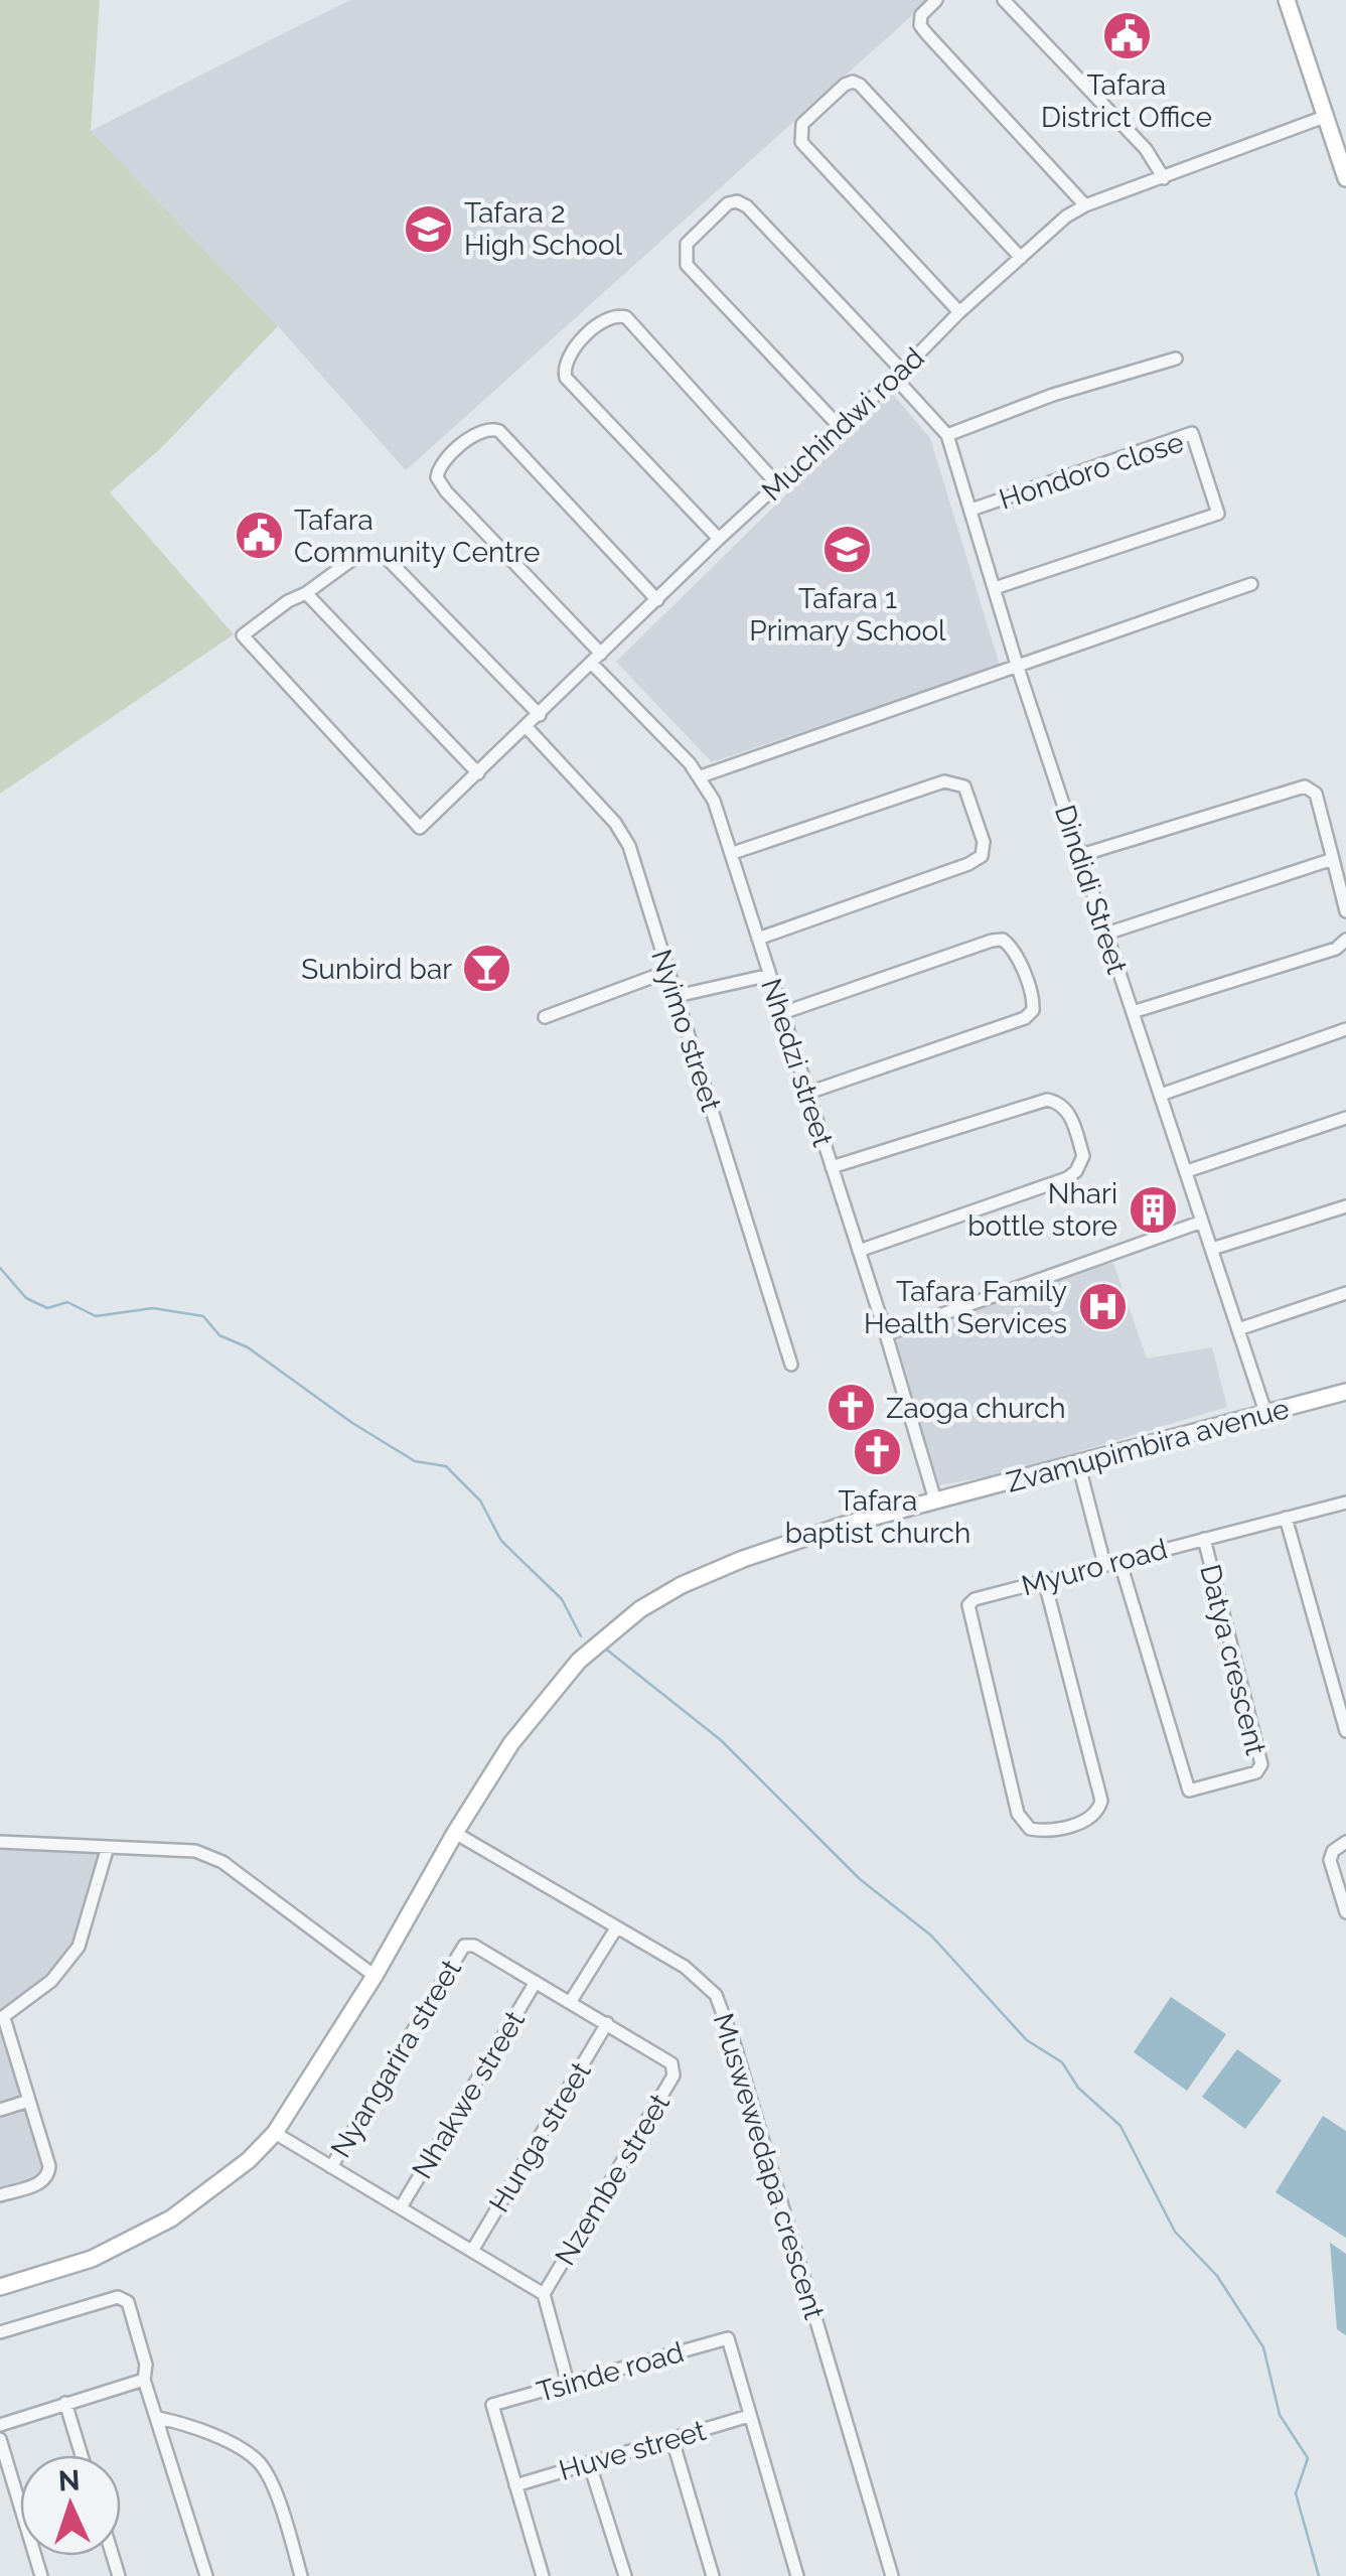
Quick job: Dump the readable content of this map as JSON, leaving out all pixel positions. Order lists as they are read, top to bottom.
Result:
{
  "streets": {
    "street": [
      "Muchindwi road",
      "Hondoro close",
      "Dindidi Street",
      "Nyimo street",
      "Nhedzi street",
      "Zvamupimbira avenue",
      "Myuro road",
      "Datya crescent",
      "Nyangarira street",
      "Nhakwe street",
      "Hunga street",
      "Muswewedapa crescent",
      "Nzembe street",
      "Tsinde road",
      "Huve street"
    ]
  },
  "crossings": [
    ["Muchindwi road", "Dindidi Street"],
    ["Muchindwi road", "Nyimo street"],
    ["Muchindwi road", "Nhedzi street"],
    ["Hondoro close", "Dindidi Street"],
    ["Dindidi Street", "Zvamupimbira avenue"],
    ["Nhedzi street", "Zvamupimbira avenue"],
    ["Zvamupimbira avenue", "Muswewedapa crescent"],
    ["Myuro road", "Datya crescent"],
    ["Nyangarira street", "Nhakwe street"],
    ["Hunga street", "Nzembe street"],
    ["Tsinde road", "Huve street"]
  ],
  "places": {
    "public building": ["Tafara District Office", "Tafara Community Centre"],
    "school or university": ["Tafara 2 High School", "Tafara 1 Primary School"],
    "bar": ["Sunbird bar"],
    "building": ["Nhari bottle store"],
    "hospital": ["Tafara Family Health Services"],
    "church": ["Zaoga church", "Tafara baptist church"]
  },
  "north": "top"
}
